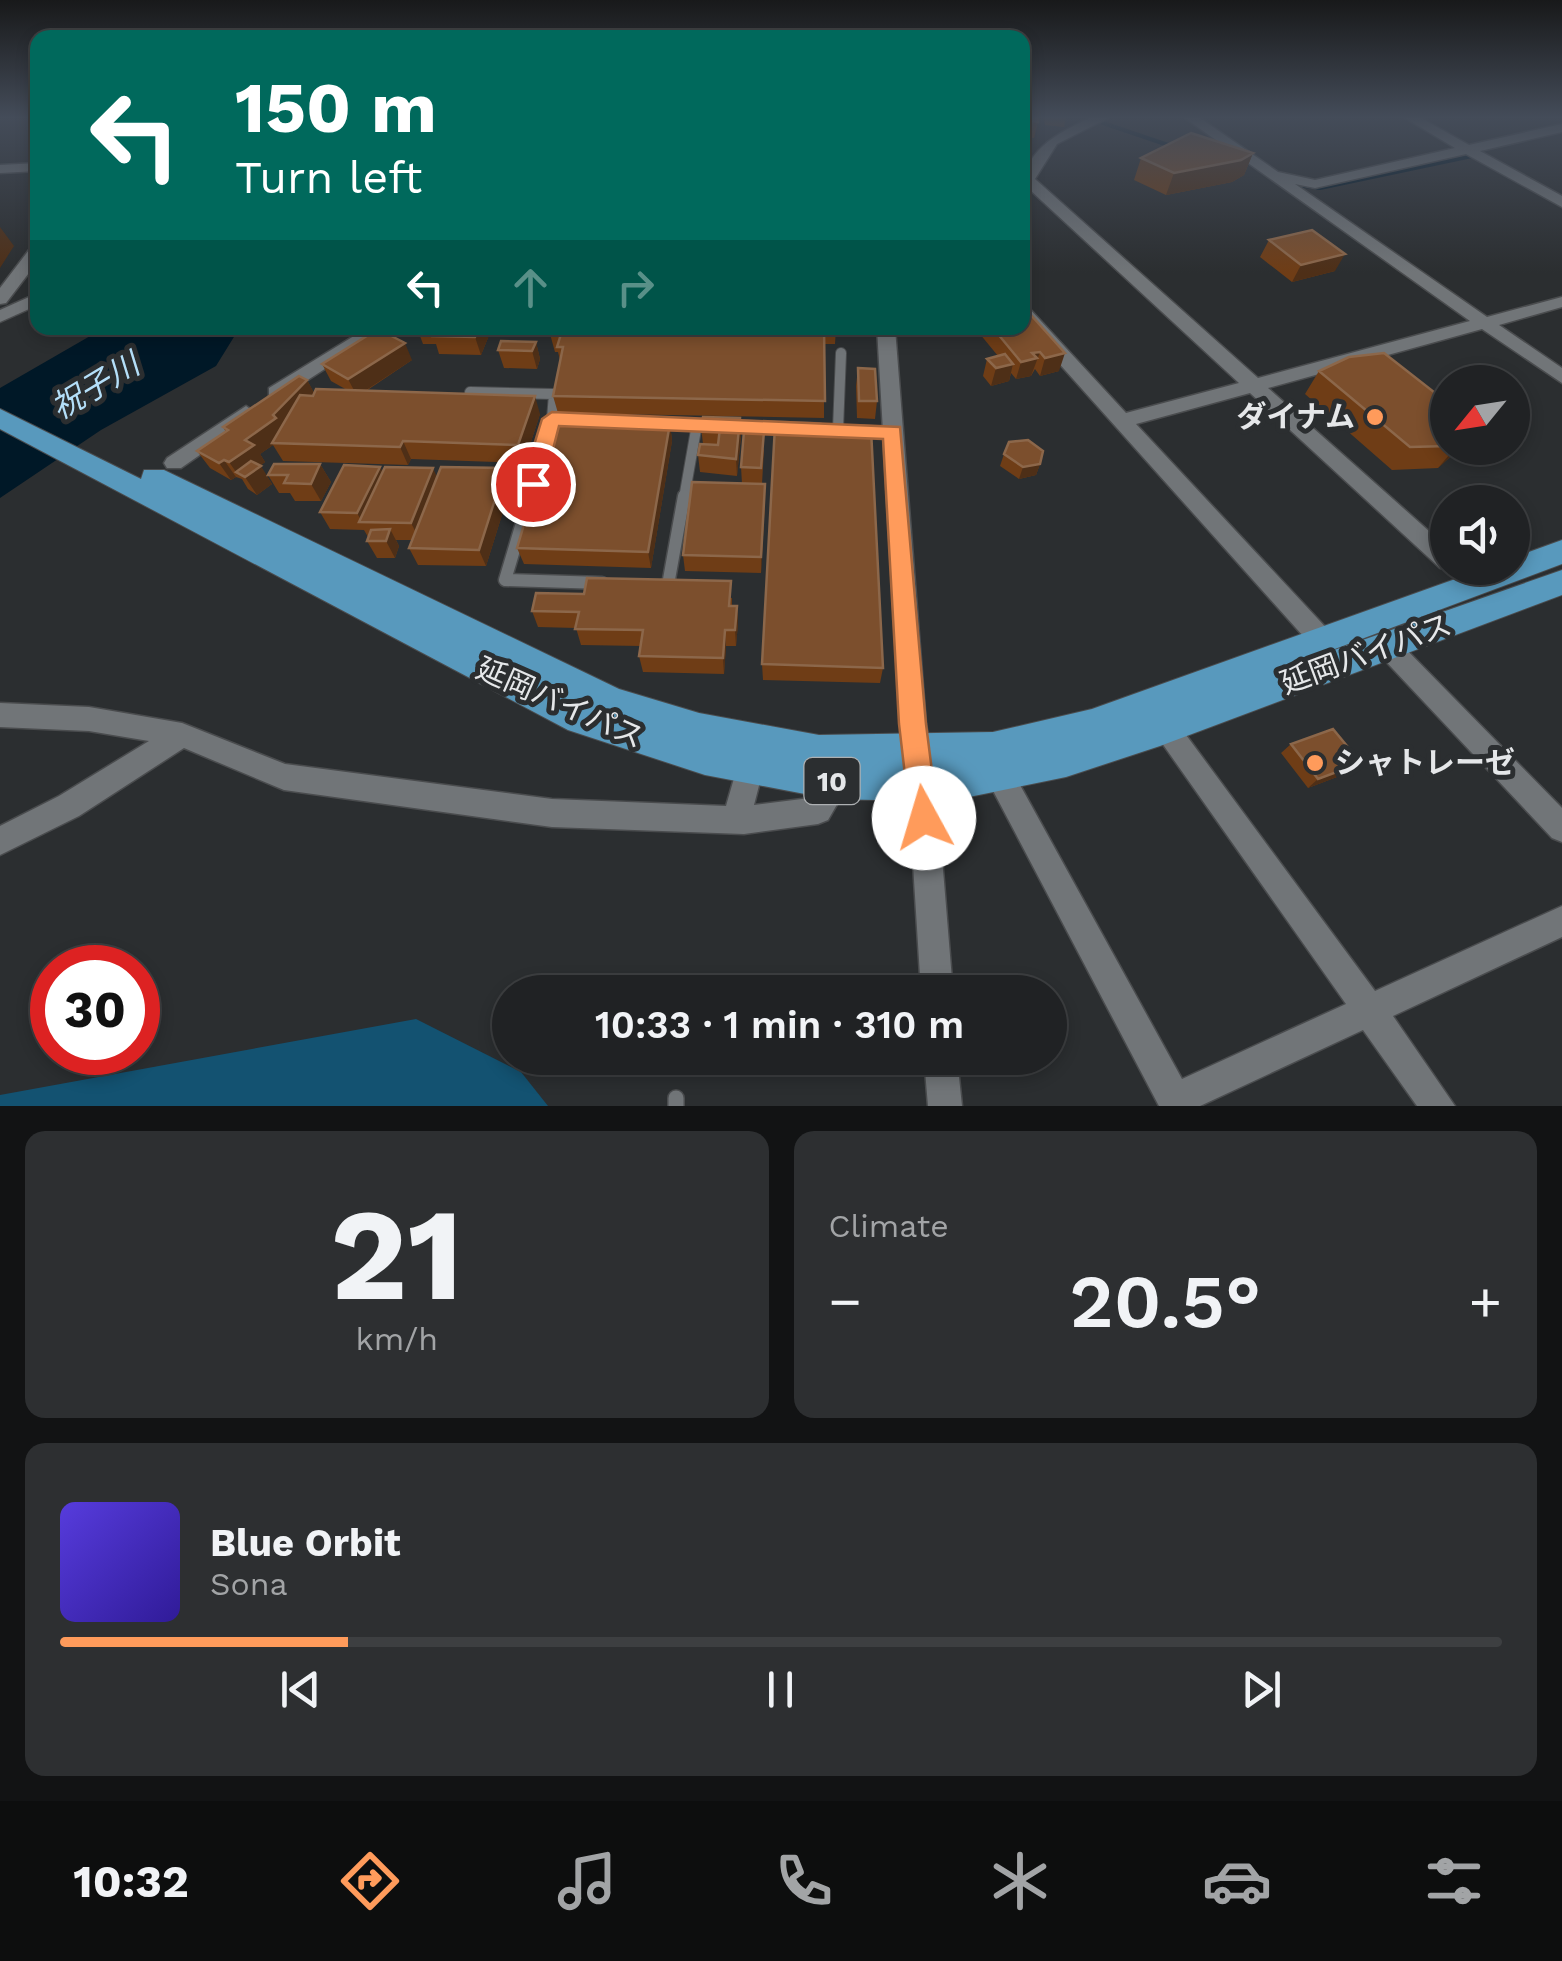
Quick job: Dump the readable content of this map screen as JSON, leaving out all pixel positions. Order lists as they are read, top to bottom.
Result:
{
  "streets": {
    "highway": ["延岡バイパス", "10"]
  },
  "water": ["祝子川"],
  "places": ["ダイナム", "シャトレーゼ"],
  "north": "bottom left",
  "page": {
    "turn": ["150 m", "Turn left"],
    "limit": "30",
    "trip": "10:33 · 1 min · 310 m",
    "tile": [
      ["21", "km/h"],
      "Climate"
    ],
    "heat": ["−", "20.5°", "+"],
    "song": ["Blue Orbit", "Sona"],
    "tabs": "10:32"
  }
}
